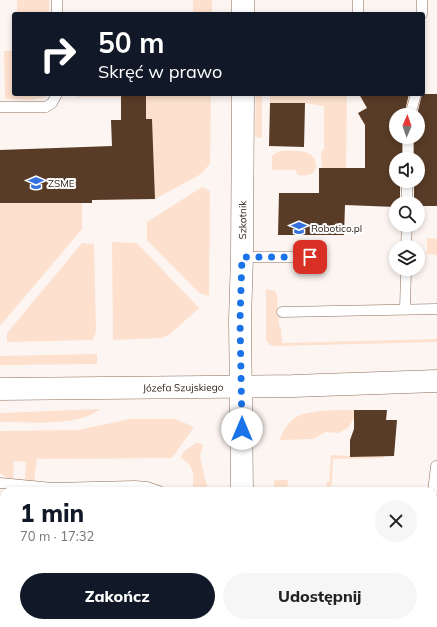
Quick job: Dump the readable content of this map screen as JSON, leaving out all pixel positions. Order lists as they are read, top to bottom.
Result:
{
  "streets": {
    "street": ["Szkotnik", "Józefa Szujskiego"]
  },
  "crossings": [
    ["Szkotnik", "Józefa Szujskiego"]
  ],
  "places": {
    "school or university": ["ZSME", "Robotico.pl"]
  },
  "north": "top",
  "page": {
    "turn": ["50 m", "Skręć w prawo"],
    "heading": ["1 min", "70 m · 17:32"],
    "buttons": ["Zakończ", "Udostępnij"]
  }
}
